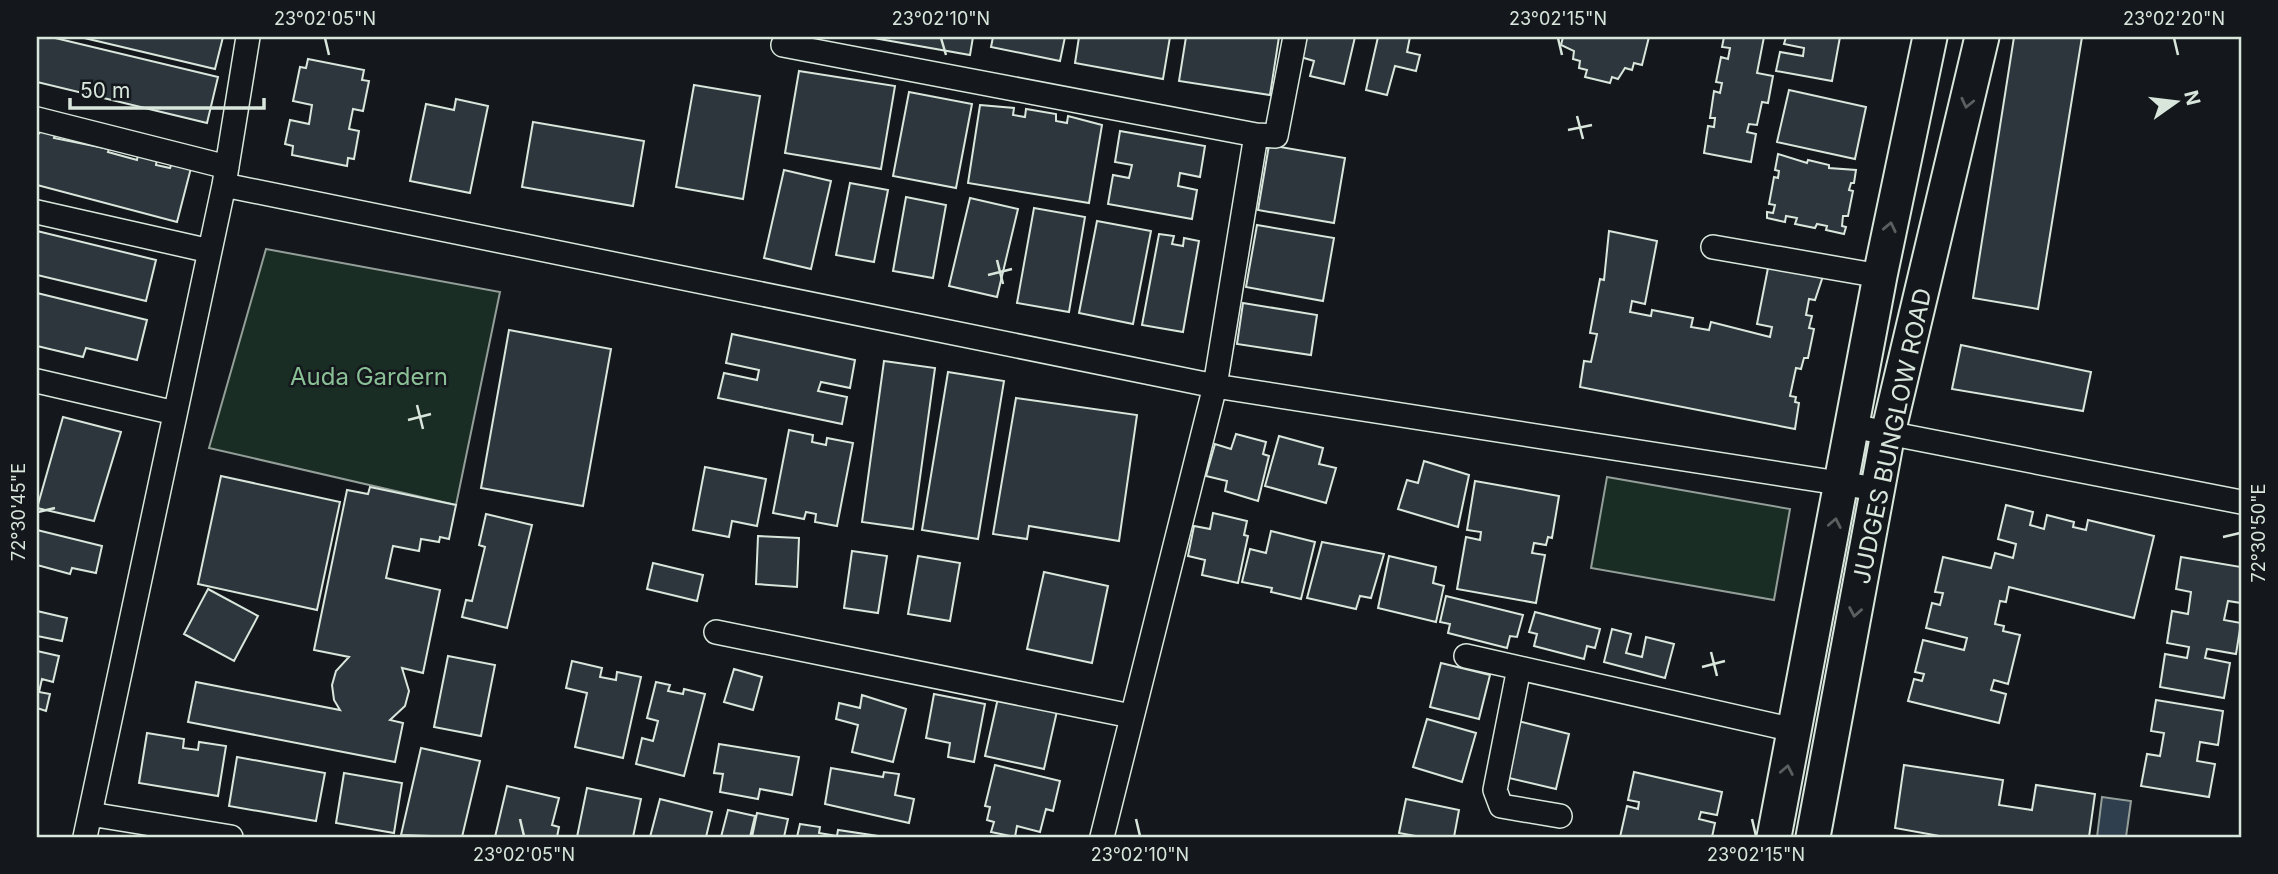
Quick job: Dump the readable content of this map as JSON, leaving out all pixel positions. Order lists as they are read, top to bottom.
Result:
{
  "streets": {
    "main road": ["JUDGES BUNGLOW ROAD"]
  },
  "parks": ["Auda Gardern"],
  "scale_bar": "50 m",
  "north": "right",
  "coordinates": [
    "23°02'05\"N",
    "23°02'10\"N",
    "23°02'15\"N",
    "23°02'20\"N",
    "72°30'45\"E",
    "72°30'50\"E"
  ]
}
